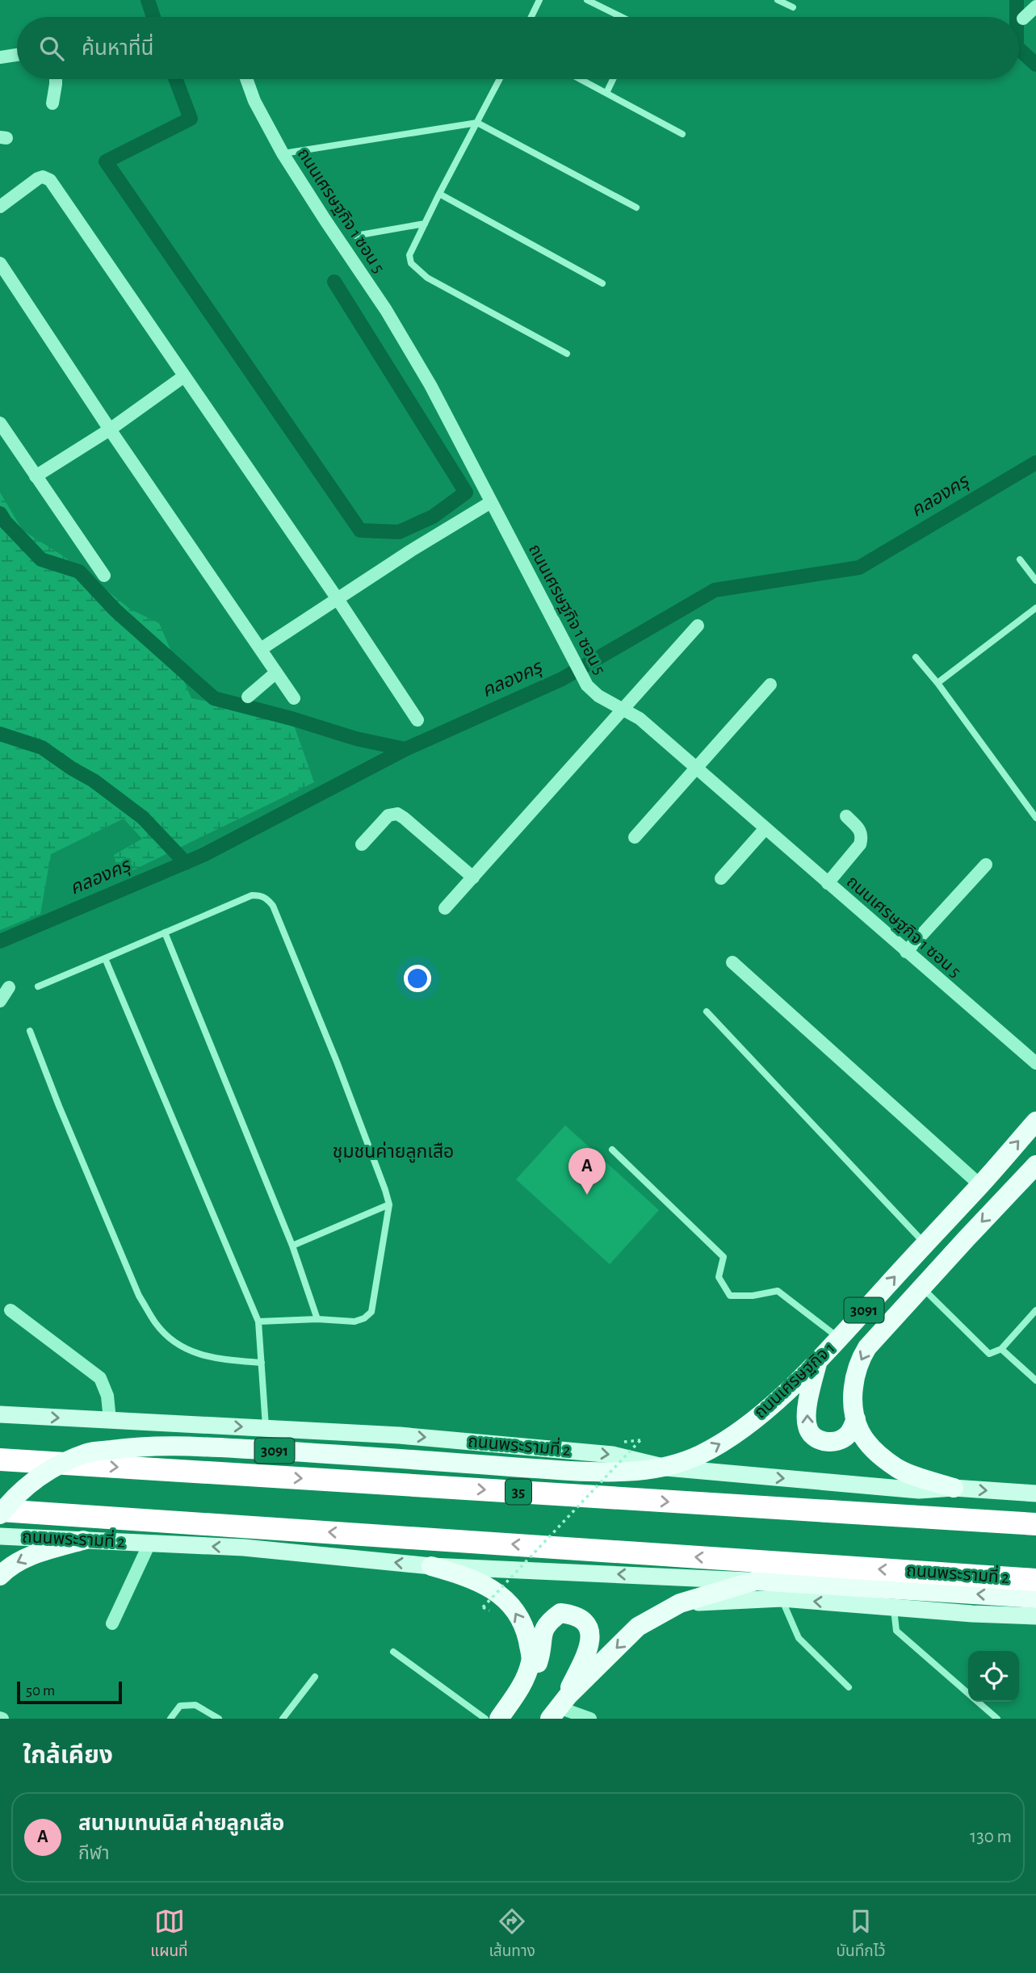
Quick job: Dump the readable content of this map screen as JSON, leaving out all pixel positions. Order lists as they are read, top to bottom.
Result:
{
  "streets": {
    "highway": ["ถนนพระรามที่ 2", "35"],
    "main road": ["3091", "ถนนเศรษฐกิจ 1"],
    "street": ["ถนนเศรษฐกิจ 1 ซอน 5"]
  },
  "crossings": [
    ["ถนนเศรษฐกิจ 1", "ถนนพระรามที่ 2"]
  ],
  "districts": ["ชุมชนค่ายลูกเสือ"],
  "water": ["คลองครุ"],
  "scale_bar": "50 m",
  "page": {
    "search": "ค้นหาที่นี่",
    "pins": "A",
    "scale": "50 m",
    "heading": "ใกล้เคียง",
    "list": [
      {
        "mark": "A",
        "name": "สนามเทนนิส ค่ายลูกเสือ",
        "note": "กีฬา",
        "value": "130 m"
      }
    ],
    "nav": ["แผนที่", "เส้นทาง", "บันทึกไว้"]
  }
}
